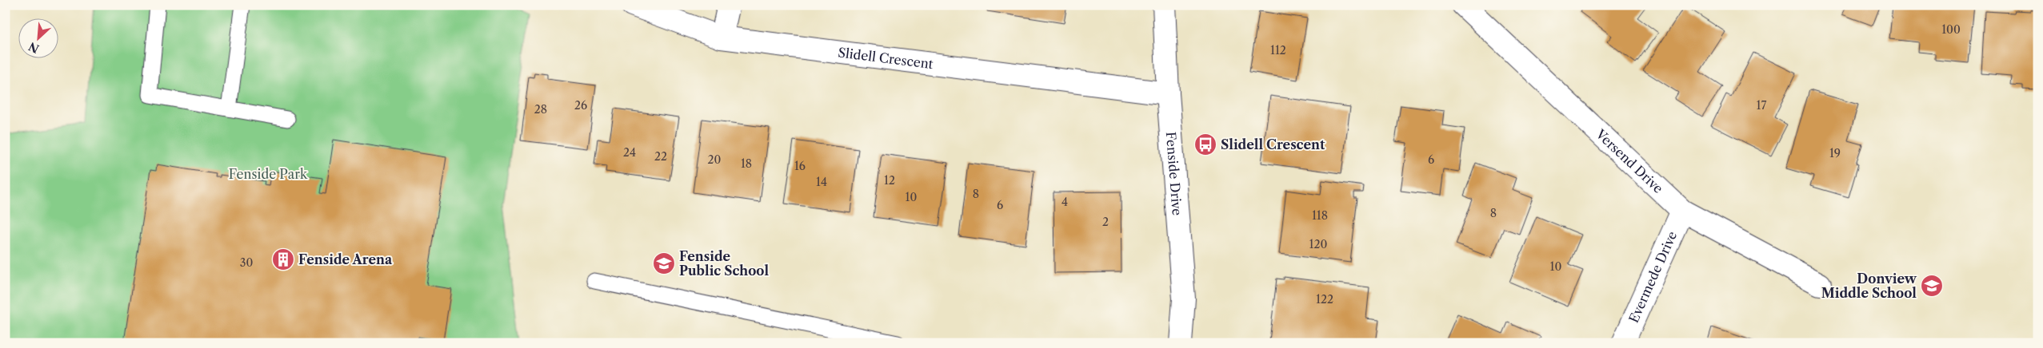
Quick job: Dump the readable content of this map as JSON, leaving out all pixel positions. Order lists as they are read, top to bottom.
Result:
{
  "streets": {
    "street": [
      "Slidell Crescent",
      "Versend Drive",
      "Fenside Drive",
      "Evermede Drive"
    ]
  },
  "crossings": [
    ["Slidell Crescent", "Fenside Drive"],
    ["Versend Drive", "Evermede Drive"]
  ],
  "parks": ["Fenside Park"],
  "places": {
    "bus stop": ["Slidell Crescent"],
    "building": ["Fenside Arena"],
    "school or university": ["Fenside Public School", "Donview Middle School"]
  },
  "house_numbers": [
    "100",
    "112",
    "26",
    "17",
    "28",
    "24",
    "19",
    "22",
    "20",
    "6",
    "18",
    "16",
    "12",
    "14",
    "8",
    "10",
    "4",
    "6",
    "8",
    "118",
    "2",
    "120",
    "30",
    "10",
    "122"
  ],
  "north": "bottom left"
}
